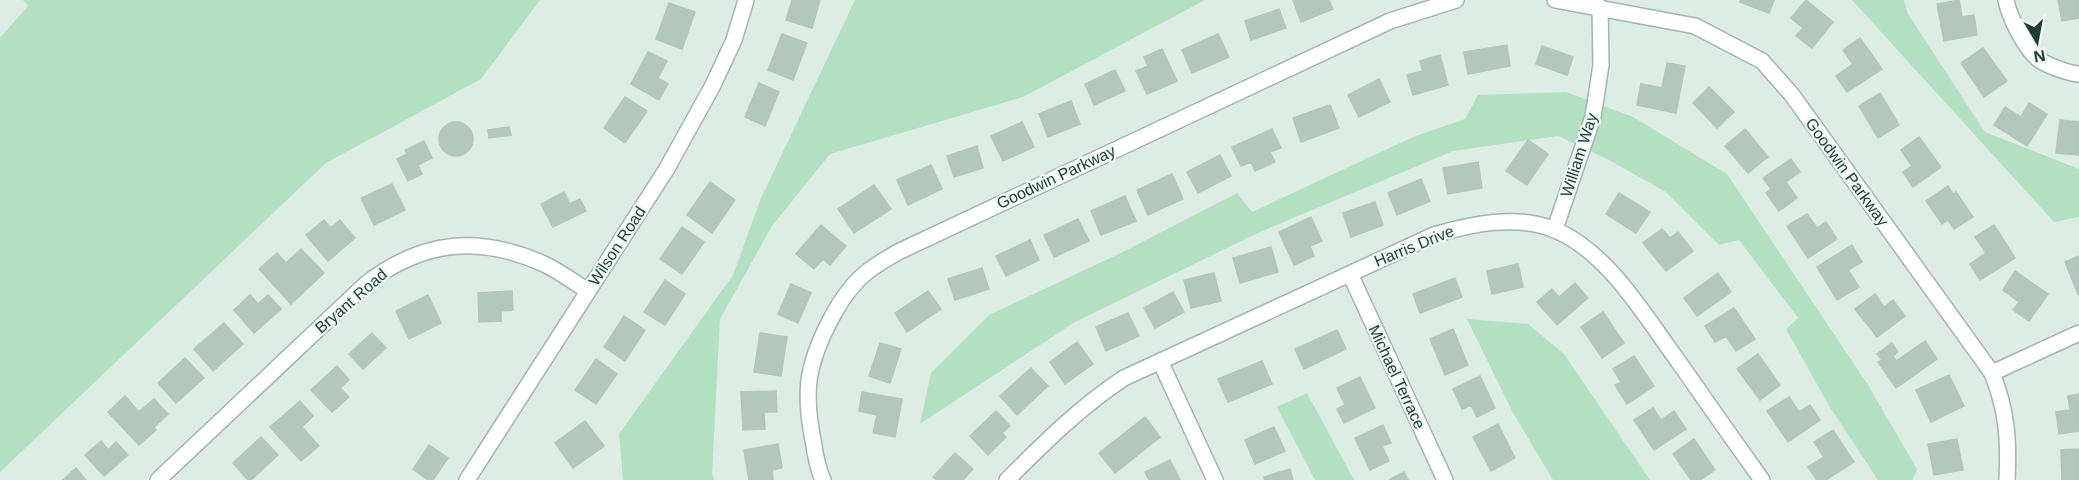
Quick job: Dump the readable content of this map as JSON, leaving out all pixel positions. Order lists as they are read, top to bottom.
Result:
{
  "streets": {
    "street": [
      "William Way",
      "Goodwin Parkway",
      "Wilson Road",
      "Harris Drive",
      "Bryant Road",
      "Michael Terrace"
    ]
  },
  "crossings": [
    ["William Way", "Goodwin Parkway"],
    ["William Way", "Harris Drive"],
    ["Wilson Road", "Bryant Road"],
    ["Harris Drive", "Michael Terrace"]
  ],
  "north": "bottom"
}
